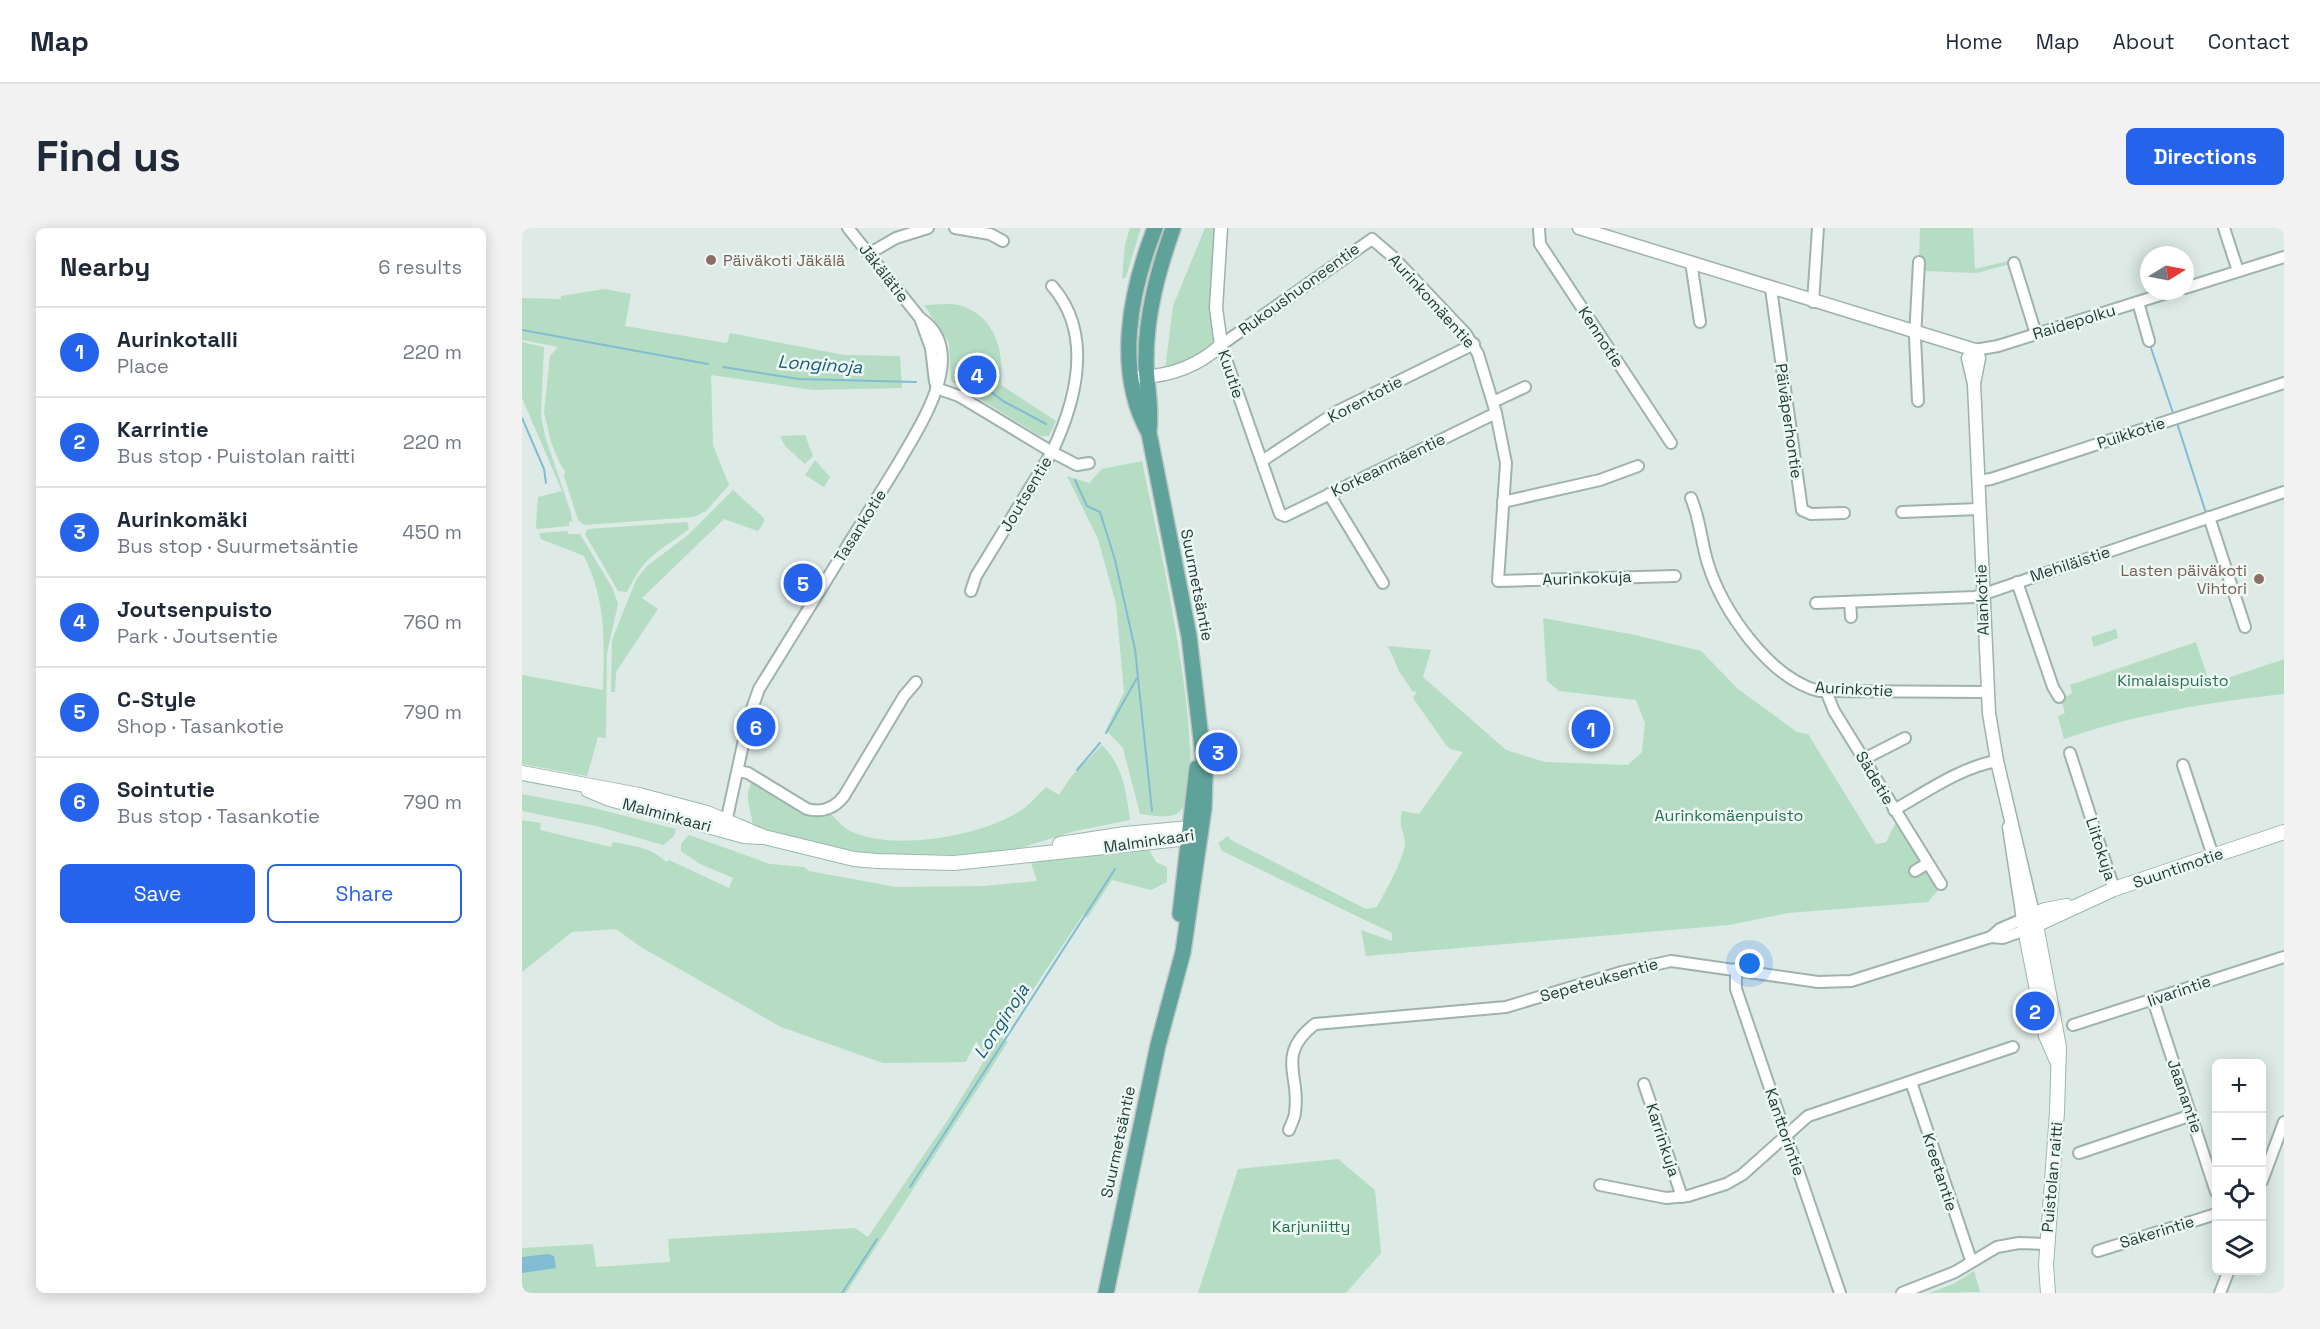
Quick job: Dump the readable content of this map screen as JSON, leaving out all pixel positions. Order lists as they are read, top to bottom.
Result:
{
  "streets": {
    "main road": [
      "Suurmetsäntie",
      "Malminkaari",
      "Suuntimotie",
      "Puistolan raitti"
    ],
    "street": [
      "Jäkälätie",
      "Rukoushuoneentie",
      "Aurinkomäentie",
      "Raidepolku",
      "Kennotie",
      "Kuutie",
      "Korentotie",
      "Päiväperhontie",
      "Puikkotie",
      "Korkeanmäentie",
      "Joutsentie",
      "Tasankotie",
      "Mehiläistie",
      "Aurinkokuja",
      "Alankotie",
      "Aurinkotie",
      "Sädetie",
      "Liitokuja",
      "Sepeteuksentie",
      "Iivarintie",
      "Jaanantie",
      "Kanttorintie",
      "Karrinkuja",
      "Kreetantie",
      "Sakerintie"
    ]
  },
  "crossings": [
    ["Jäkälätie", "Joutsentie"],
    ["Jäkälätie", "Tasankotie"],
    ["Rukoushuoneentie", "Aurinkomäentie"],
    ["Rukoushuoneentie", "Kuutie"],
    ["Rukoushuoneentie", "Suurmetsäntie"],
    ["Aurinkomäentie", "Korentotie"],
    ["Aurinkomäentie", "Korkeanmäentie"],
    ["Aurinkomäentie", "Aurinkokuja"],
    ["Raidepolku", "Alankotie"],
    ["Kuutie", "Korentotie"],
    ["Kuutie", "Korkeanmäentie"],
    ["Puikkotie", "Alankotie"],
    ["Joutsentie", "Tasankotie"],
    ["Tasankotie", "Malminkaari"],
    ["Mehiläistie", "Alankotie"],
    ["Suurmetsäntie", "Malminkaari"],
    ["Alankotie", "Aurinkotie"],
    ["Alankotie", "Suuntimotie"],
    ["Alankotie", "Sepeteuksentie"],
    ["Alankotie", "Puistolan raitti"],
    ["Aurinkotie", "Sädetie"],
    ["Liitokuja", "Suuntimotie"],
    ["Suuntimotie", "Sepeteuksentie"],
    ["Suuntimotie", "Puistolan raitti"],
    ["Sepeteuksentie", "Kanttorintie"],
    ["Sepeteuksentie", "Puistolan raitti"],
    ["Iivarintie", "Jaanantie"]
  ],
  "water": ["Longinoja"],
  "parks": ["Kimalaispuisto", "Aurinkomäenpuisto", "Karjuniitty"],
  "places": ["Päiväkoti Jäkälä", "Lasten päiväkoti Vihtori"],
  "north": "right",
  "page": {
    "header": "Map",
    "nav": [
      "Home",
      "Map",
      "About",
      "Contact"
    ],
    "buttons": [
      "Directions",
      ["Save", "Share"]
    ],
    "title": "Find us",
    "heading": ["Nearby", "6 results"],
    "list": [
      {
        "mark": "1",
        "name": "Aurinkotalli",
        "note": "Place",
        "value": "220 m"
      },
      {
        "mark": "2",
        "name": "Karrintie",
        "note": "Bus stop · Puistolan raitti",
        "value": "220 m"
      },
      {
        "mark": "3",
        "name": "Aurinkomäki",
        "note": "Bus stop · Suurmetsäntie",
        "value": "450 m"
      },
      {
        "mark": "4",
        "name": "Joutsenpuisto",
        "note": "Park · Joutsentie",
        "value": "760 m"
      },
      {
        "mark": "5",
        "name": "C-Style",
        "note": "Shop · Tasankotie",
        "value": "790 m"
      },
      {
        "mark": "6",
        "name": "Sointutie",
        "note": "Bus stop · Tasankotie",
        "value": "790 m"
      }
    ],
    "pins": [
      "4",
      "5",
      "6",
      "1",
      "3",
      "2"
    ],
    "map_buttons": ["+", "−"]
  }
}
